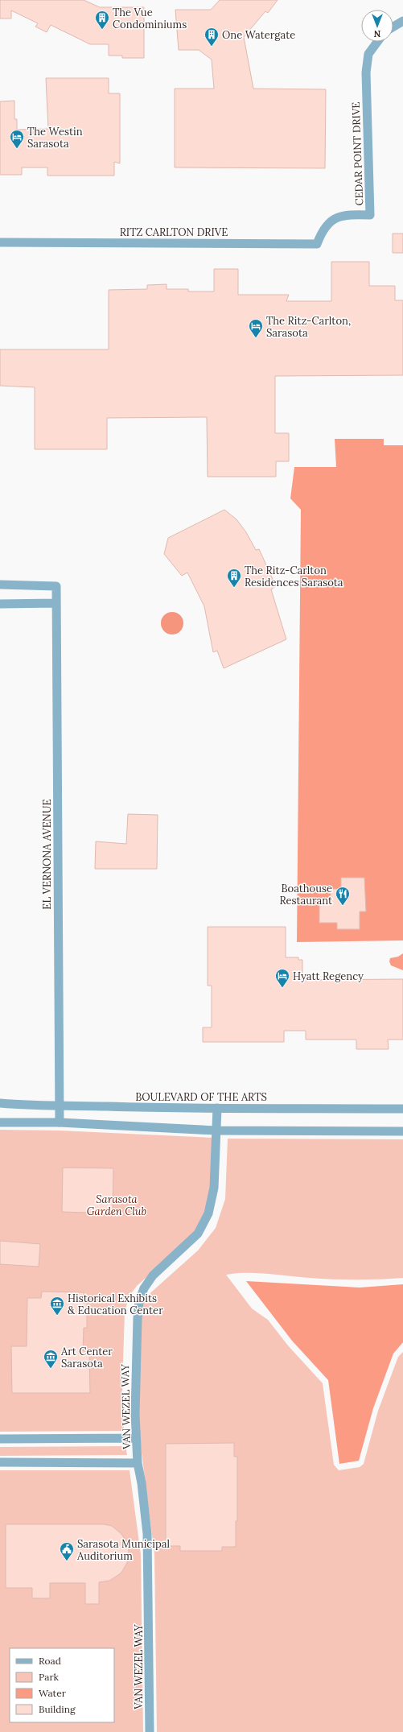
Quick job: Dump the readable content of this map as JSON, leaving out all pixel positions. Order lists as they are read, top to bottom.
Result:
{
  "streets": {
    "street": [
      "CEDAR POINT DRIVE",
      "RITZ CARLTON DRIVE",
      "EL VERNONA AVENUE",
      "BOULEVARD OF THE ARTS",
      "VAN WEZEL WAY"
    ]
  },
  "crossings": [
    ["CEDAR POINT DRIVE", "RITZ CARLTON DRIVE"],
    ["EL VERNONA AVENUE", "BOULEVARD OF THE ARTS"],
    ["BOULEVARD OF THE ARTS", "VAN WEZEL WAY"]
  ],
  "parks": ["Sarasota Garden Club"],
  "places": {
    "building": ["The Vue Condominiums", "One Watergate", "The Ritz-Carlton Residences Sarasota"],
    "hotel": ["The Westin Sarasota", "The Ritz-Carlton, Sarasota", "Hyatt Regency"],
    "restaurant": ["Boathouse Restaurant"],
    "museum": ["Historical Exhibits & Education Center", "Art Center Sarasota"],
    "public building": ["Sarasota Municipal Auditorium"]
  },
  "legend": [
    "Road",
    "Park",
    "Water",
    "Building"
  ],
  "north": "bottom"
}
